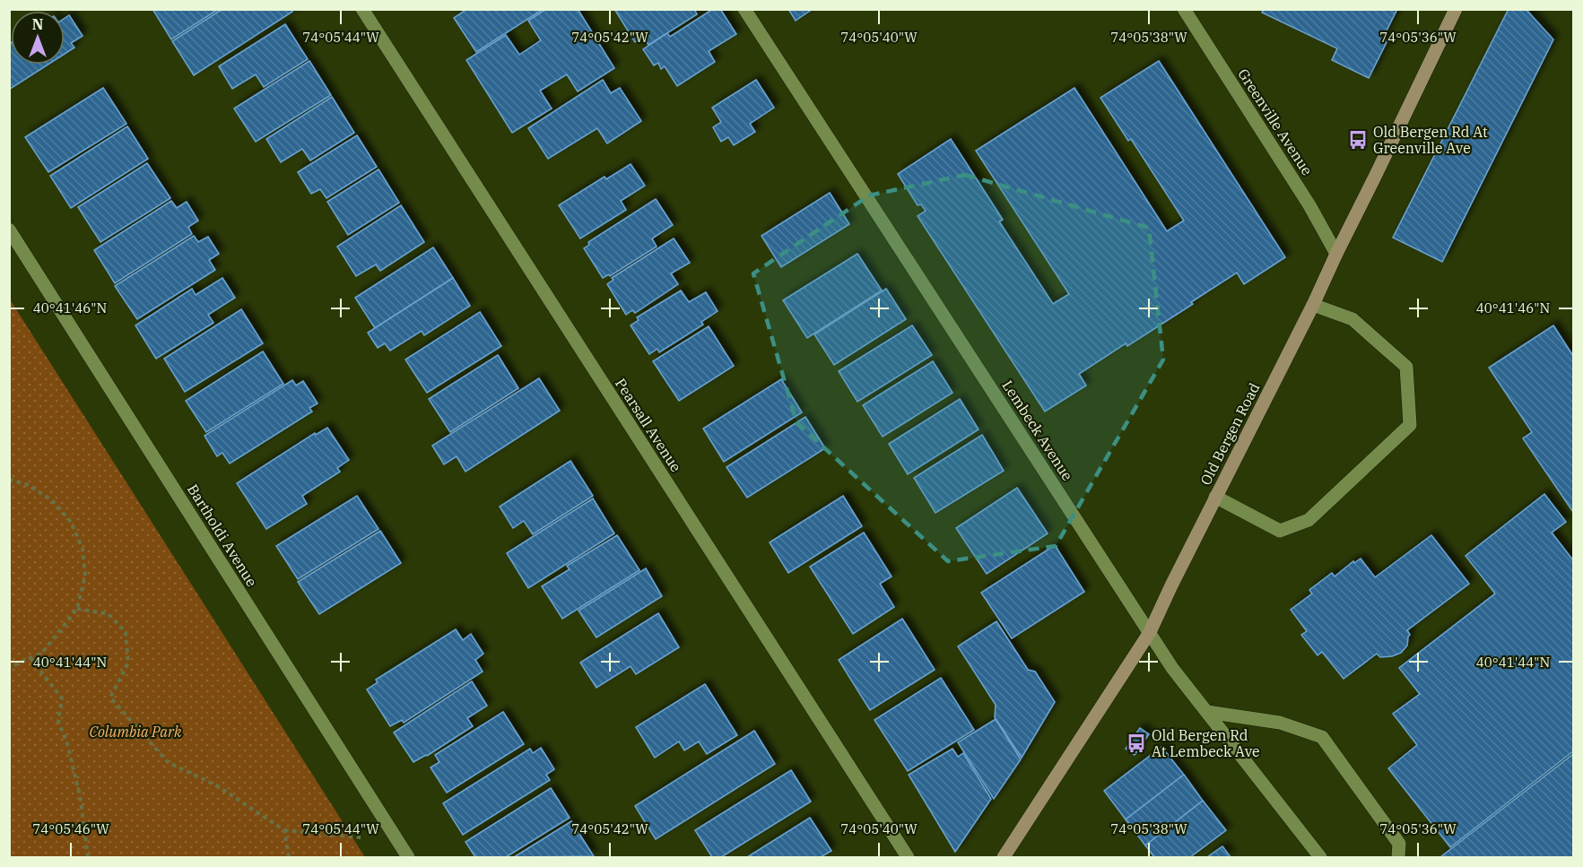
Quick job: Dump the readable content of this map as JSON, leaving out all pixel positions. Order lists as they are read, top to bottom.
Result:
{
  "streets": {
    "main road": ["Old Bergen Road"],
    "street": [
      "Greenville Avenue",
      "Pearsall Avenue",
      "Lembeck Avenue",
      "Bartholdi Avenue"
    ]
  },
  "crossings": [
    ["Greenville Avenue", "Old Bergen Road"],
    ["Lembeck Avenue", "Old Bergen Road"]
  ],
  "parks": ["Columbia Park"],
  "places": {
    "bus stop": ["Old Bergen Rd At Greenville Ave", "Old Bergen Rd At Lembeck Ave"]
  },
  "north": "top",
  "coordinates": [
    "74°05'44\"W",
    "74°05'42\"W",
    "74°05'40\"W",
    "74°05'38\"W",
    "74°05'36\"W",
    "40°41'46\"N",
    "40°41'44\"N",
    "74°05'46\"W"
  ]
}
